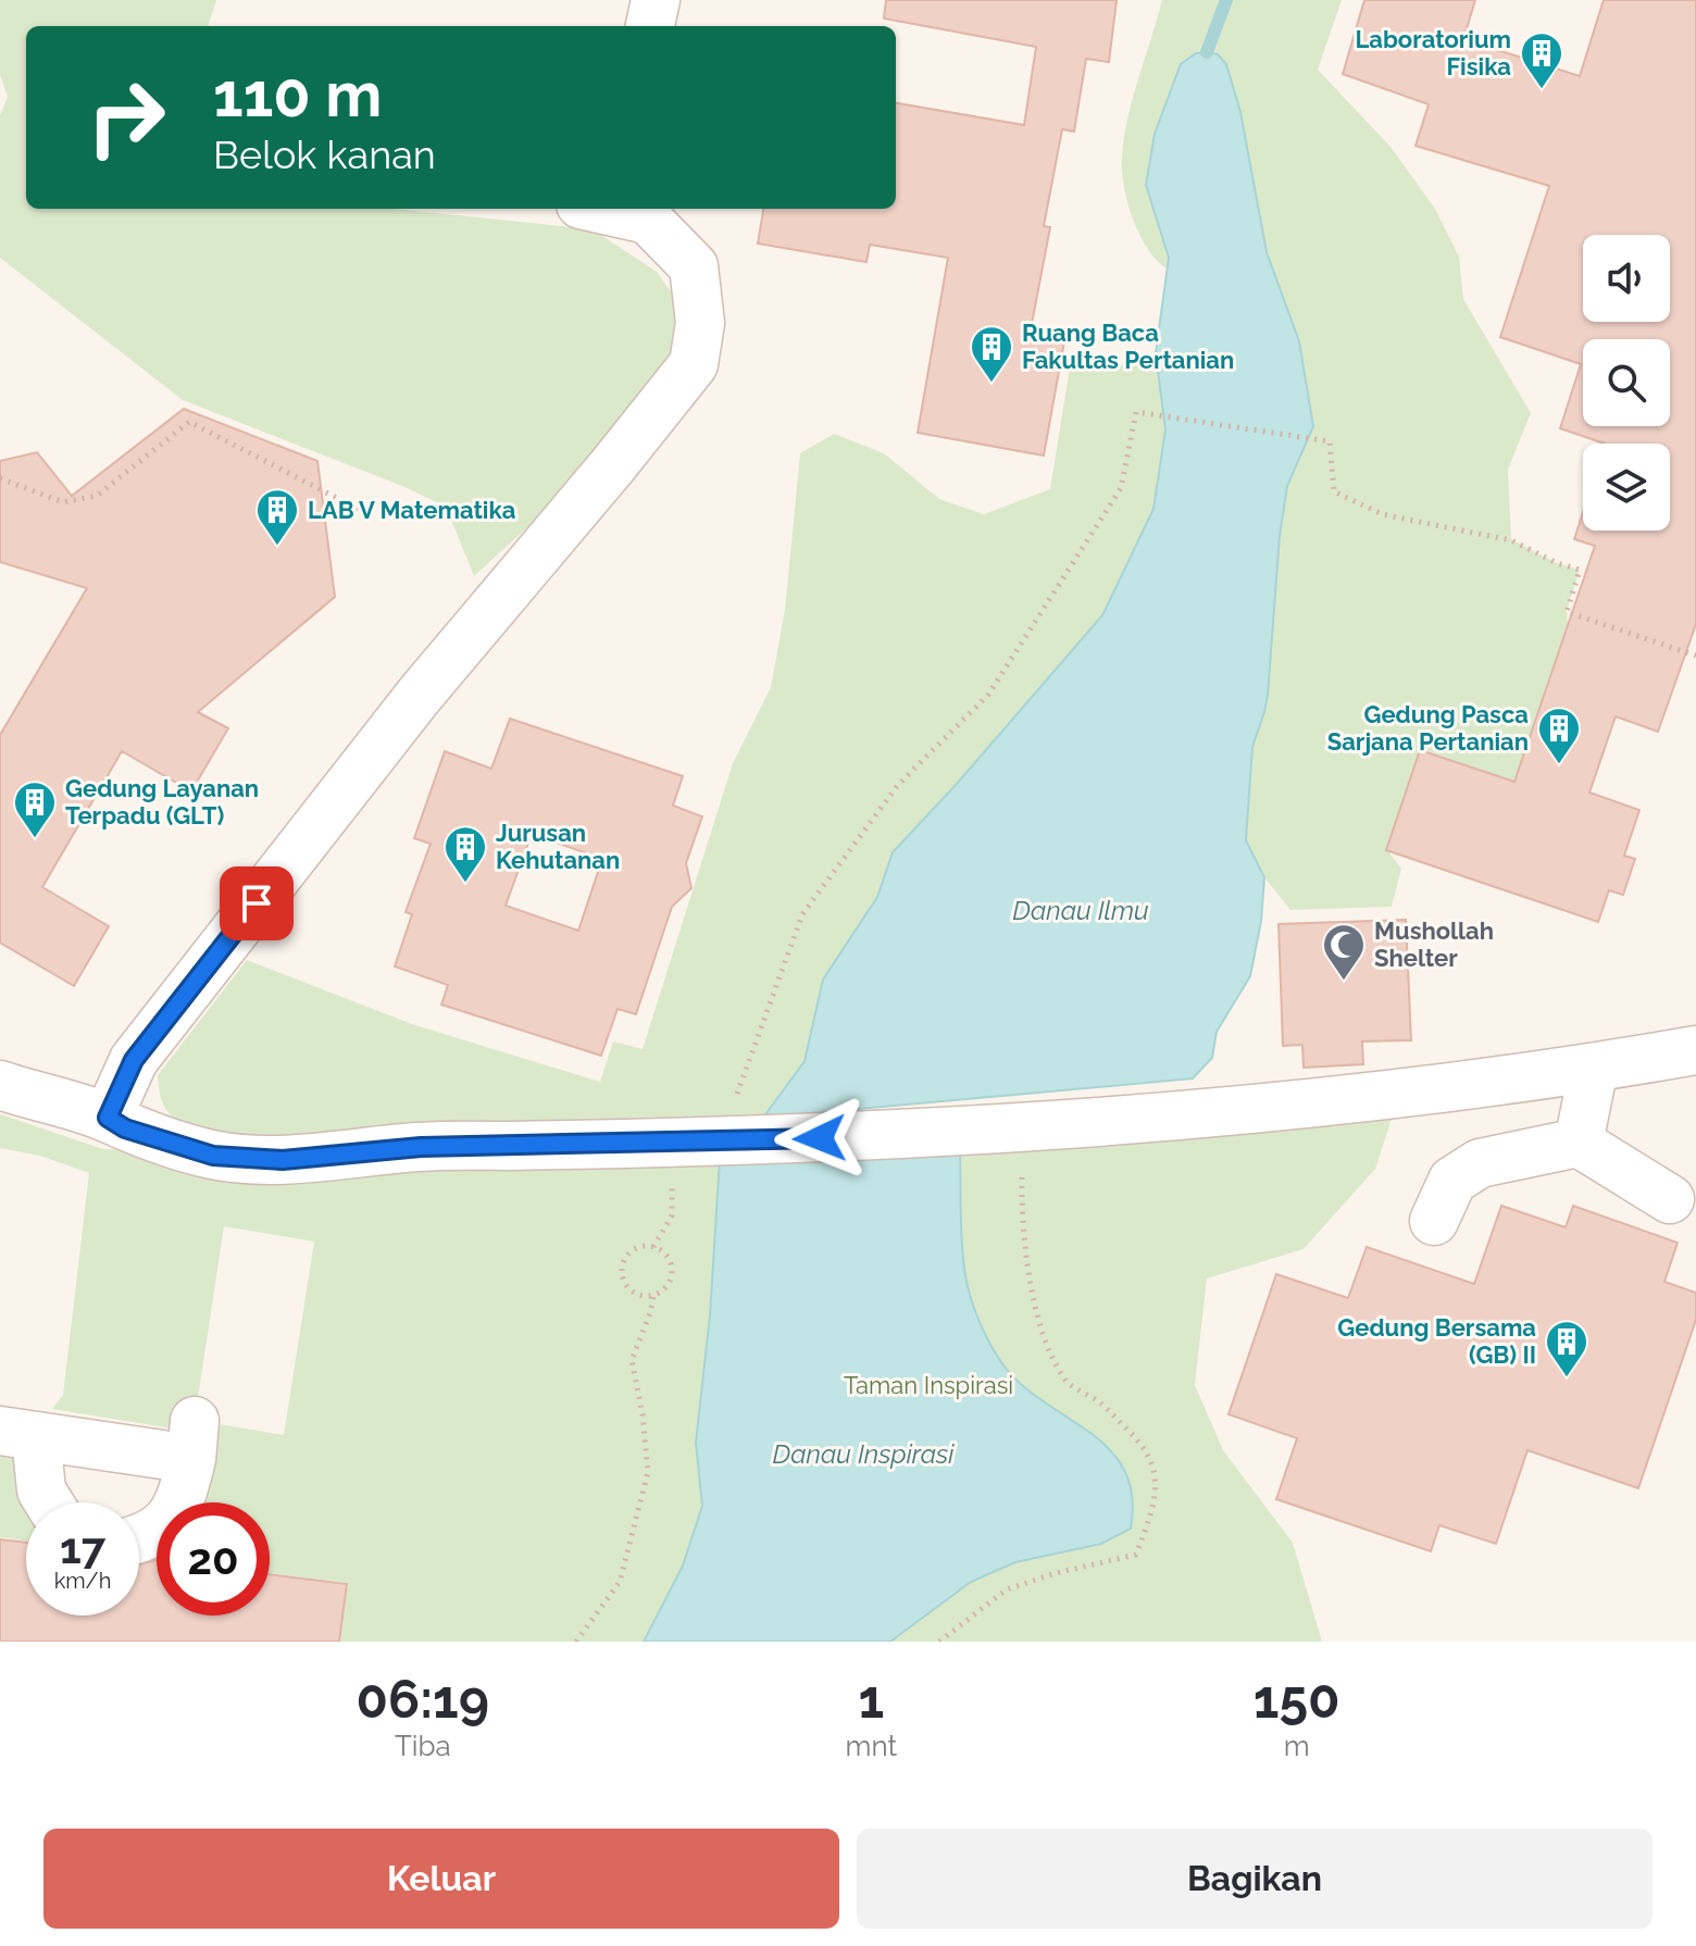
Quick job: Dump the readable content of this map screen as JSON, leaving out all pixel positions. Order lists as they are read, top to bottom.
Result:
{
  "water": ["Danau Ilmu", "Danau Inspirasi"],
  "parks": ["Taman Inspirasi"],
  "places": {
    "building": [
      "Laboratorium Fisika",
      "Ruang Baca Fakultas Pertanian",
      "LAB V Matematika",
      "Gedung Pasca Sarjana Pertanian",
      "Gedung Layanan Terpadu (GLT)",
      "Jurusan Kehutanan",
      "Gedung Bersama (GB) II"
    ],
    "mosque": ["Mushollah Shelter"]
  },
  "page": {
    "turn": ["110 m", "Belok kanan"],
    "speed": "17 km/h",
    "limit": "20",
    "eta": [
      "06:19",
      "Tiba",
      "1",
      "mnt",
      "150",
      "m"
    ],
    "buttons": ["Keluar", "Bagikan"]
  }
}
